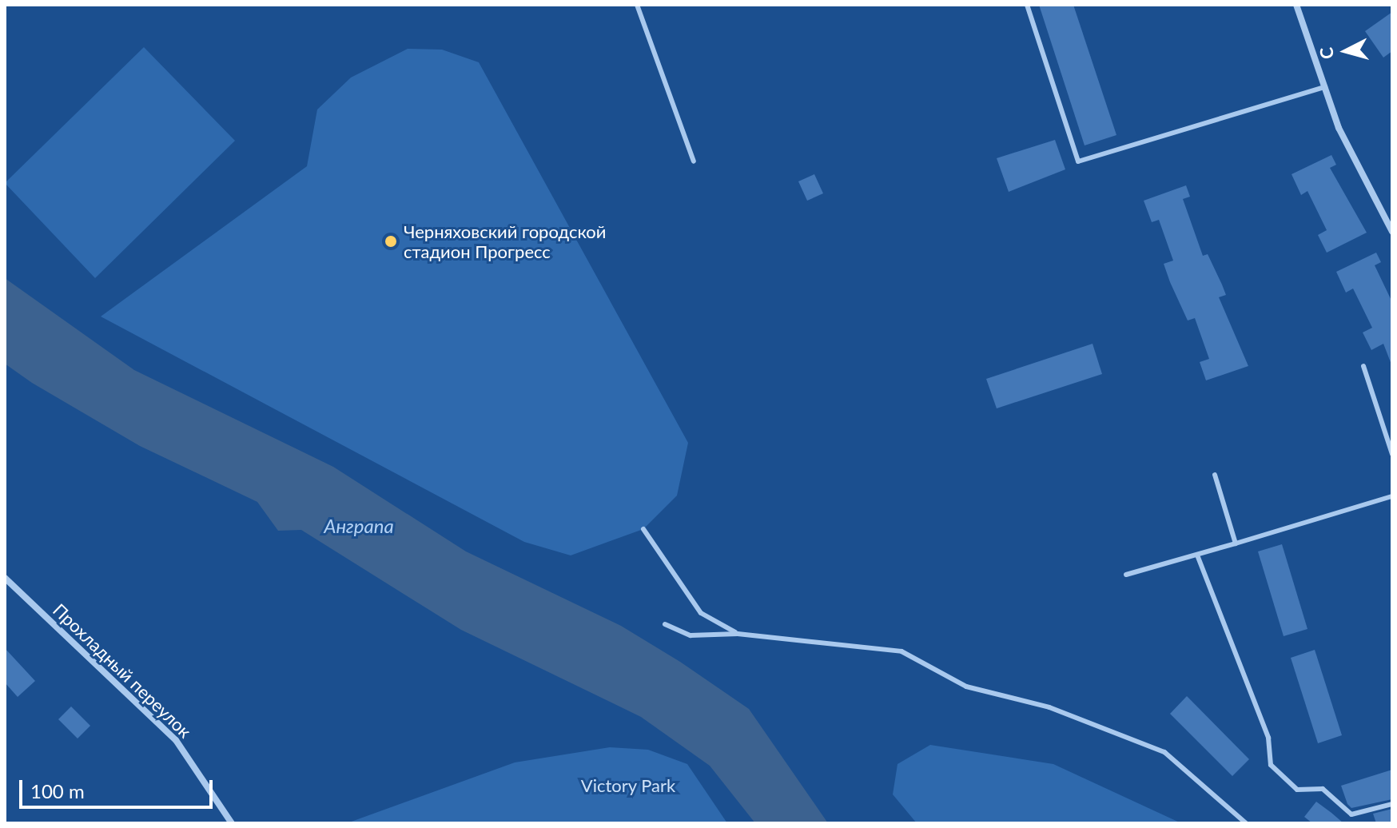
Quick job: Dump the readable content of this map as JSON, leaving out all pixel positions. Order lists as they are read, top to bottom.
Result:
{
  "streets": {
    "street": ["Прохладный переулок"]
  },
  "water": ["Анграпа"],
  "parks": ["Victory Park"],
  "places": ["Черняховский городской стадион Прогресс"],
  "scale_bar": "100 m",
  "north": "left"
}
